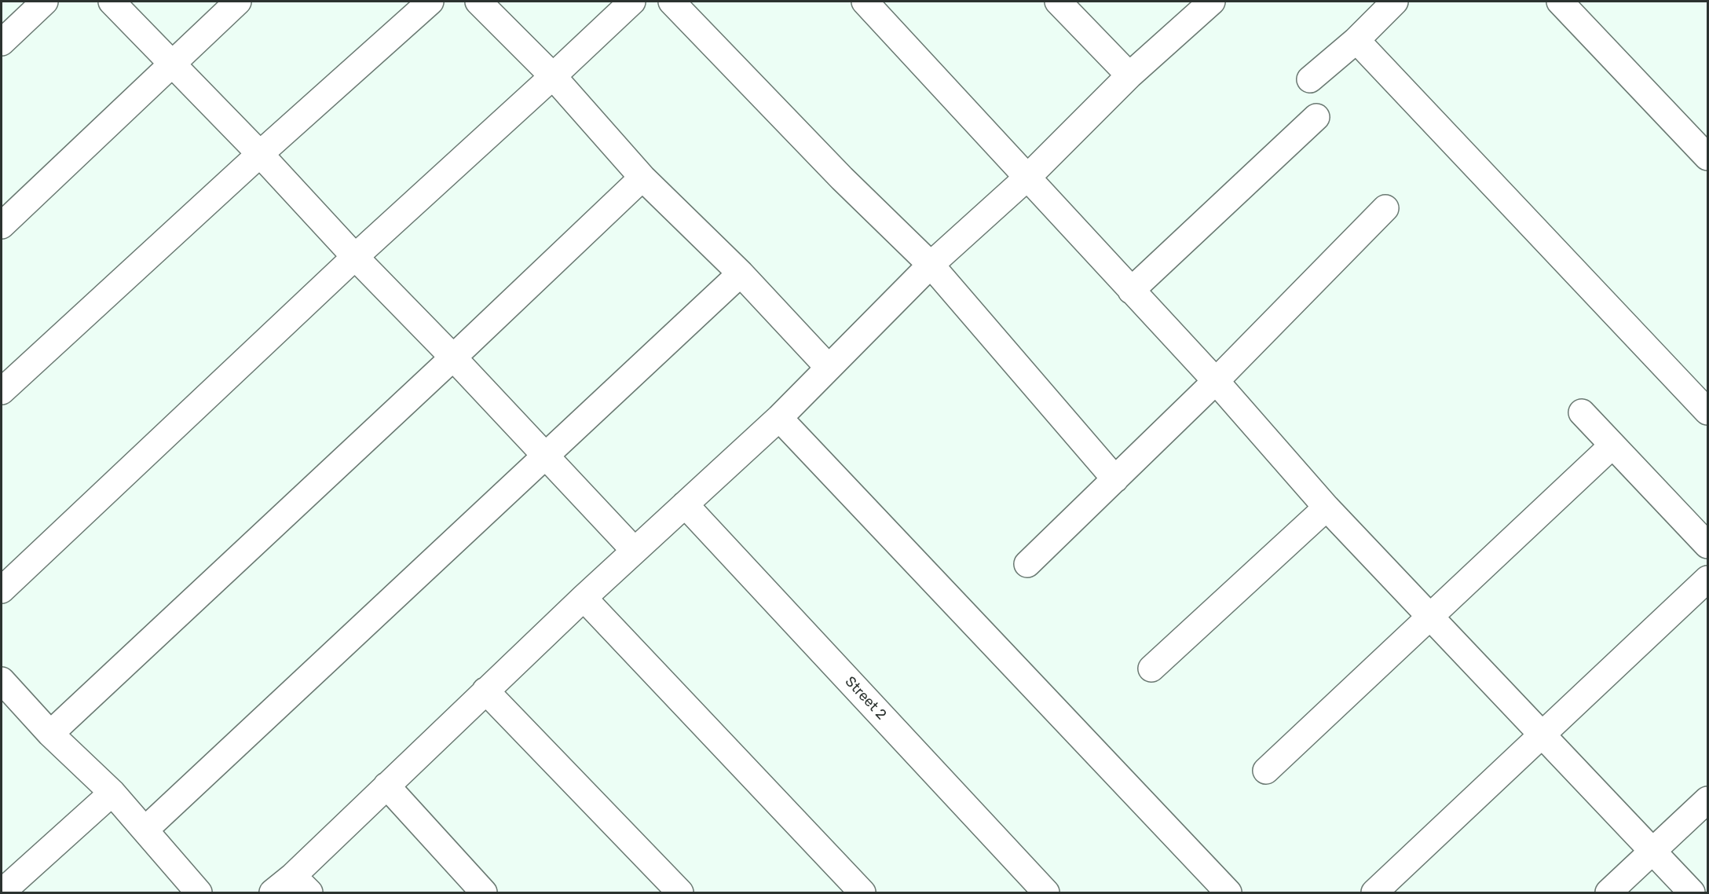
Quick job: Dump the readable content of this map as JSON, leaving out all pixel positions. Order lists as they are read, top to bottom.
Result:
{
  "streets": {
    "street": ["Street 2"]
  }
}
